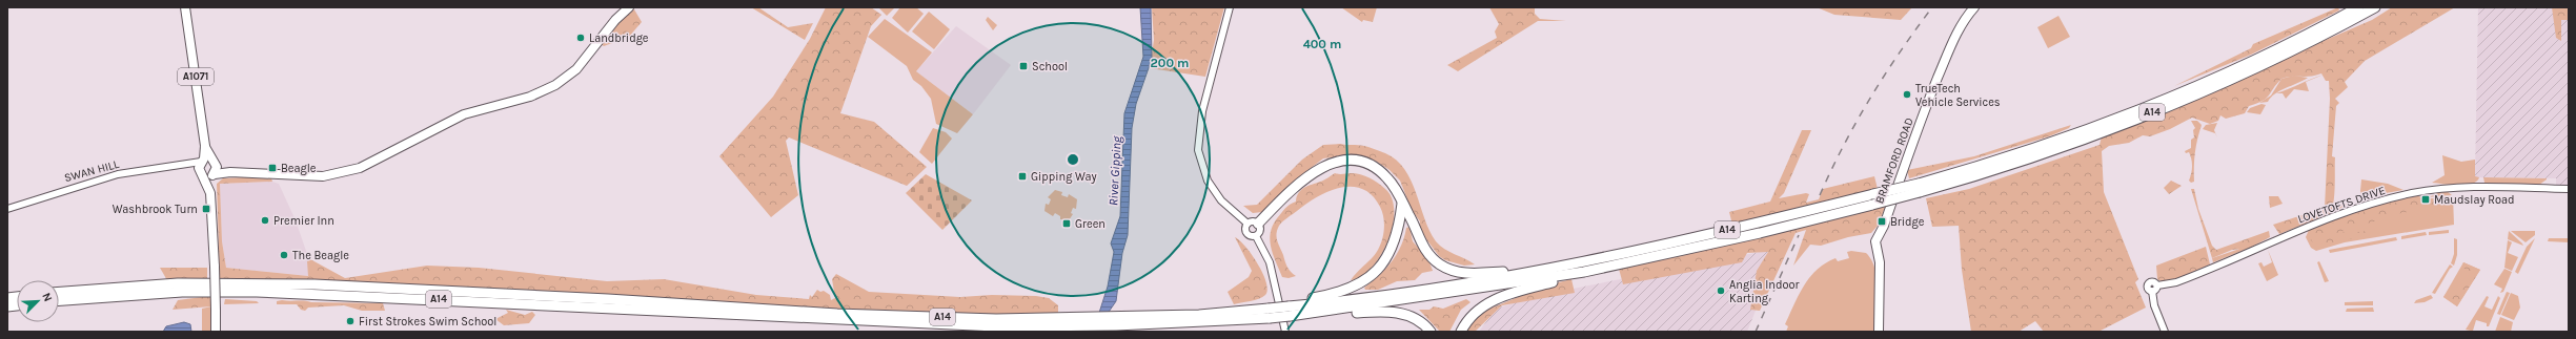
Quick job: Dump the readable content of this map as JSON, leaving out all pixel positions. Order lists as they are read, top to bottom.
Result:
{
  "streets": {
    "highway": ["A14"],
    "main road": ["A1071", "BRAMFORD ROAD"],
    "street": ["SWAN HILL", "LOVETOFTS DRIVE"]
  },
  "crossings": [
    ["A1071", "SWAN HILL"]
  ],
  "water": ["River Gipping"],
  "places": {
    "other": [
      "Landbridge",
      "TrueTech Vehicle Services",
      "Premier Inn",
      "The Beagle",
      "Anglia Indoor Karting",
      "First Strokes Swim School"
    ],
    "transit": [
      "School",
      "Beagle",
      "Gipping Way",
      "Maudslay Road",
      "Washbrook Turn",
      "Bridge",
      "Green"
    ]
  },
  "north": "top right",
  "rings": ["400 m", "200 m"]
}
